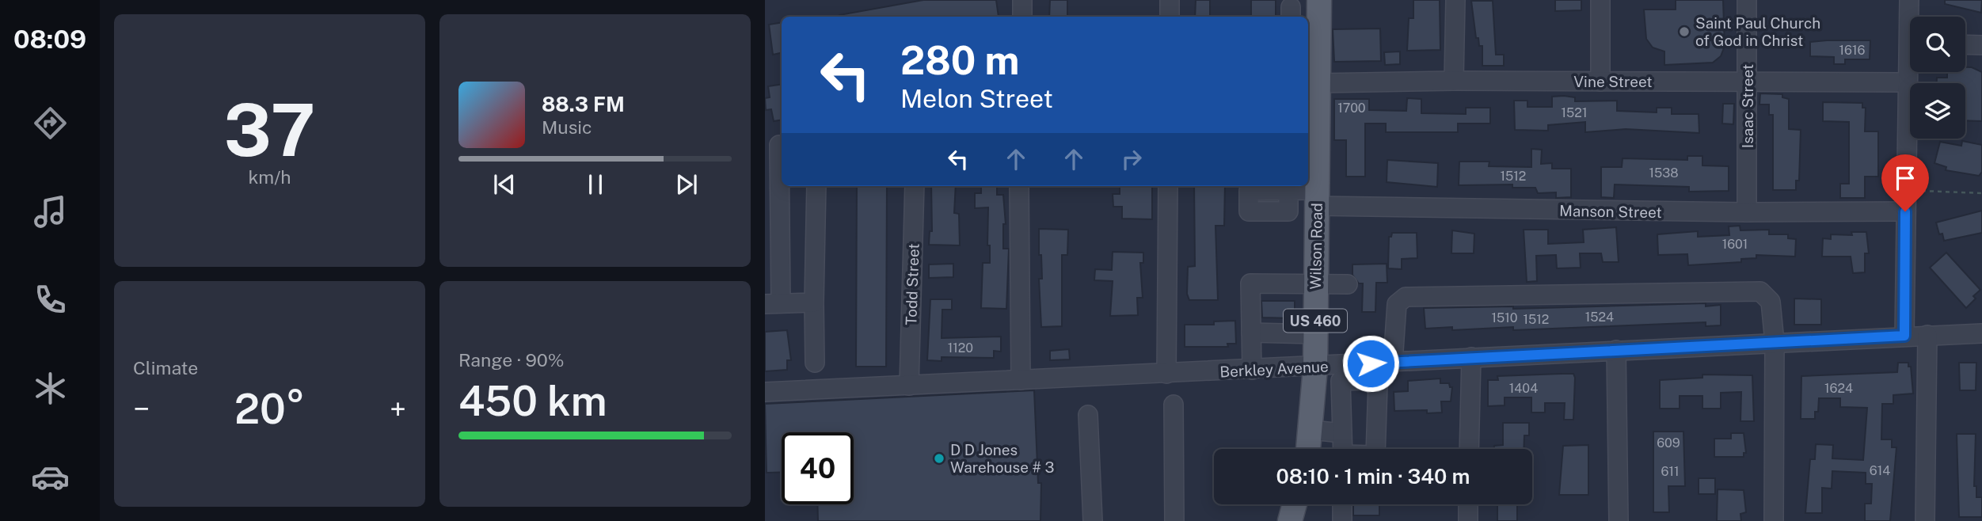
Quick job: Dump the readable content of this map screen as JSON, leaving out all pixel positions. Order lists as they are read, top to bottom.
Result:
{
  "streets": {
    "main road": ["Wilson Road", "US 460"],
    "street": [
      "Vine Street",
      "Isaac Street",
      "Manson Street",
      "Todd Street",
      "Berkley Avenue"
    ]
  },
  "crossings": [
    ["Vine Street", "Isaac Street"],
    ["Vine Street", "Wilson Road"],
    ["Isaac Street", "Manson Street"],
    ["Manson Street", "Wilson Road"],
    ["Wilson Road", "Berkley Avenue"],
    ["Todd Street", "Berkley Avenue"]
  ],
  "places": ["Saint Paul Church of God in Christ", "D D Jones Warehouse # 3"],
  "house_numbers": [
    "1616",
    "1700",
    "1521",
    "1538",
    "1512",
    "1601",
    "1524",
    "1510",
    "1512",
    "1120",
    "1404",
    "1624",
    "609",
    "614",
    "611"
  ],
  "page": {
    "tabs": "08:09",
    "tile": [
      ["37", "km/h"],
      "Climate",
      ["Range · 90%", "450 km"]
    ],
    "turn": ["280 m", "Melon Street"],
    "song": ["88.3 FM", "Music"],
    "heat": ["−", "20°", "+"],
    "limit": "40",
    "trip": "08:10 · 1 min · 340 m"
  }
}
